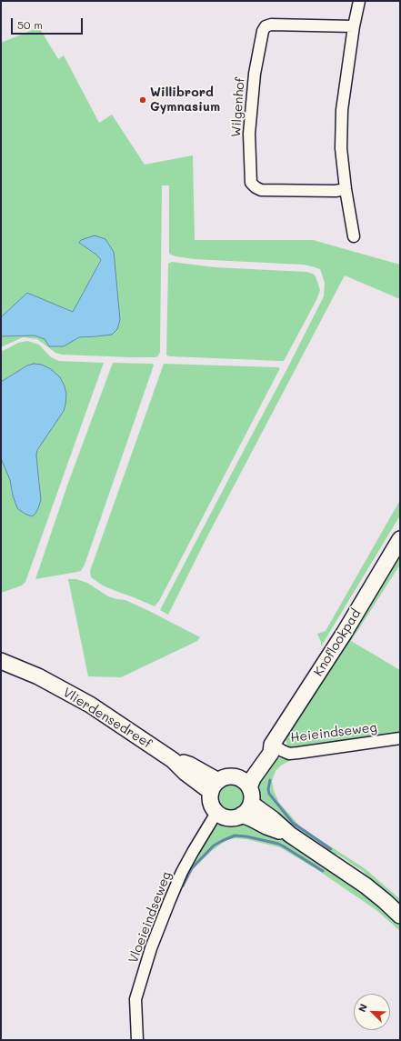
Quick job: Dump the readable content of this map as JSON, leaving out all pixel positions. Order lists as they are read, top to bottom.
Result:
{
  "streets": {
    "main road": ["Knoflookpad", "Vlierdensedreef"],
    "street": ["Wilgenhof", "Heieindseweg", "Vloeieindseweg"]
  },
  "crossings": [
    ["Knoflookpad", "Vlierdensedreef"],
    ["Knoflookpad", "Heieindseweg"],
    ["Knoflookpad", "Vloeieindseweg"],
    ["Vlierdensedreef", "Vloeieindseweg"]
  ],
  "places": ["Willibrord Gymnasium"],
  "scale_bar": "50 m",
  "north": "top left"
}
